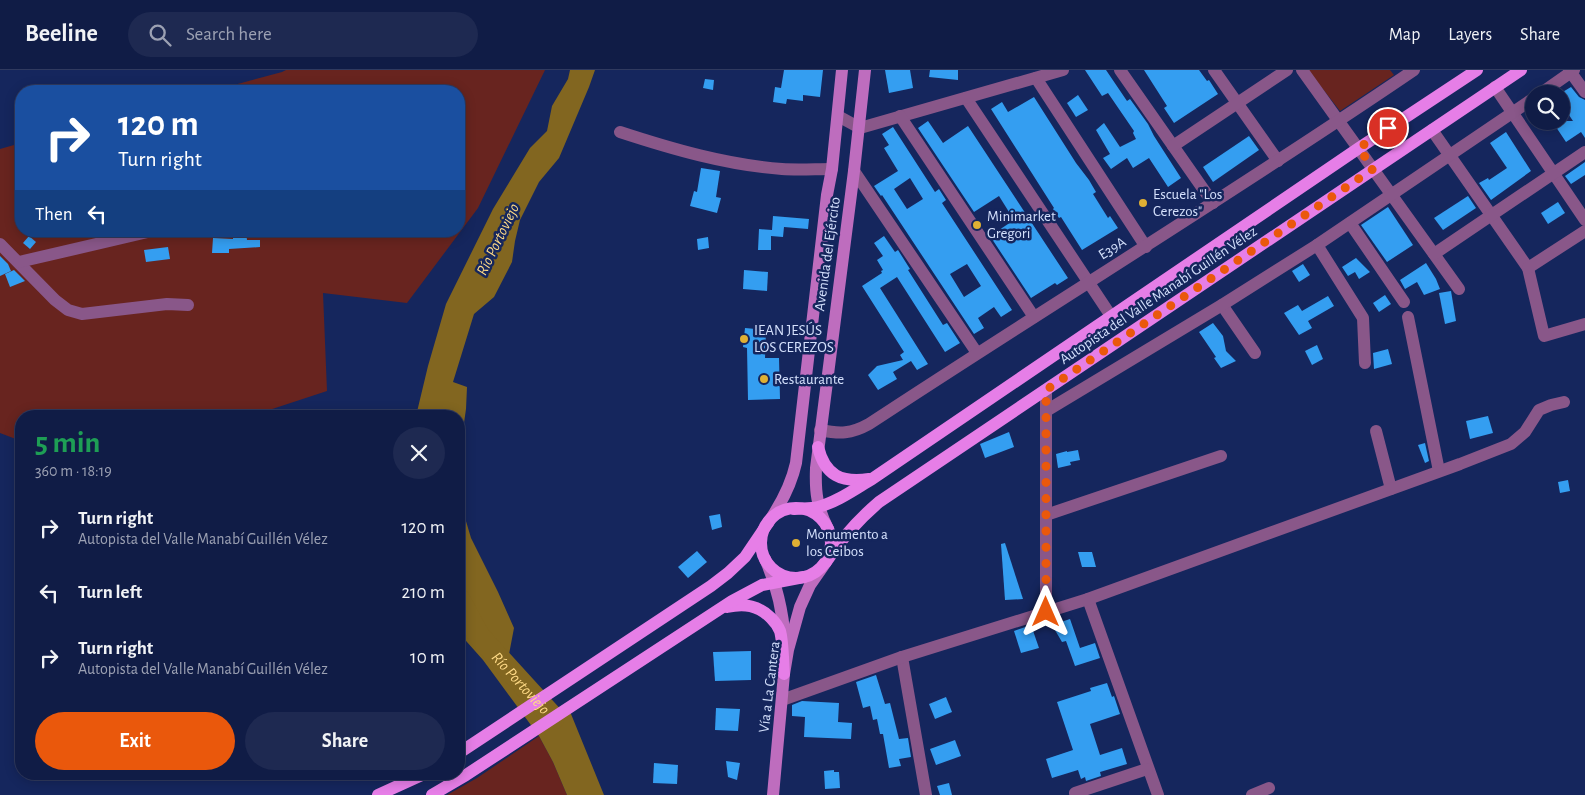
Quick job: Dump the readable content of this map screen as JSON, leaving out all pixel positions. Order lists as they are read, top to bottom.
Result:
{
  "streets": {
    "main road": ["Avenida del Ejército", "Autopista del Valle Manabí Guillén Vélez", "Vía a La Cantera"],
    "street": ["E39A"]
  },
  "crossings": [
    ["E39A", "Avenida del Ejército"],
    ["Avenida del Ejército", "Autopista del Valle Manabí Guillén Vélez"],
    ["Avenida del Ejército", "Vía a La Cantera"],
    ["Autopista del Valle Manabí Guillén Vélez", "Vía a La Cantera"]
  ],
  "water": ["Río Portoviejo"],
  "places": [
    "Escuela \"Los Cerezos\"",
    "Minimarket Gregori",
    "IEAN JESÚS LOS CEREZOS",
    "Restaurante",
    "Monumento a los Ceibos"
  ],
  "page": {
    "header": "Beeline",
    "search": "Search here",
    "nav": ["Map", "Layers", "Share"],
    "turn": ["120 m", "Turn right"],
    "then": "Then",
    "heading": ["5 min", "360 m · 18:19"],
    "list": [
      {
        "name": "Turn right",
        "note": "Autopista del Valle Manabí Guillén Vélez",
        "value": "120 m"
      },
      {
        "name": "Turn left",
        "value": "210 m"
      },
      {
        "name": "Turn right",
        "note": "Autopista del Valle Manabí Guillén Vélez",
        "value": "10 m"
      }
    ],
    "buttons": ["Exit", "Share"]
  }
}
